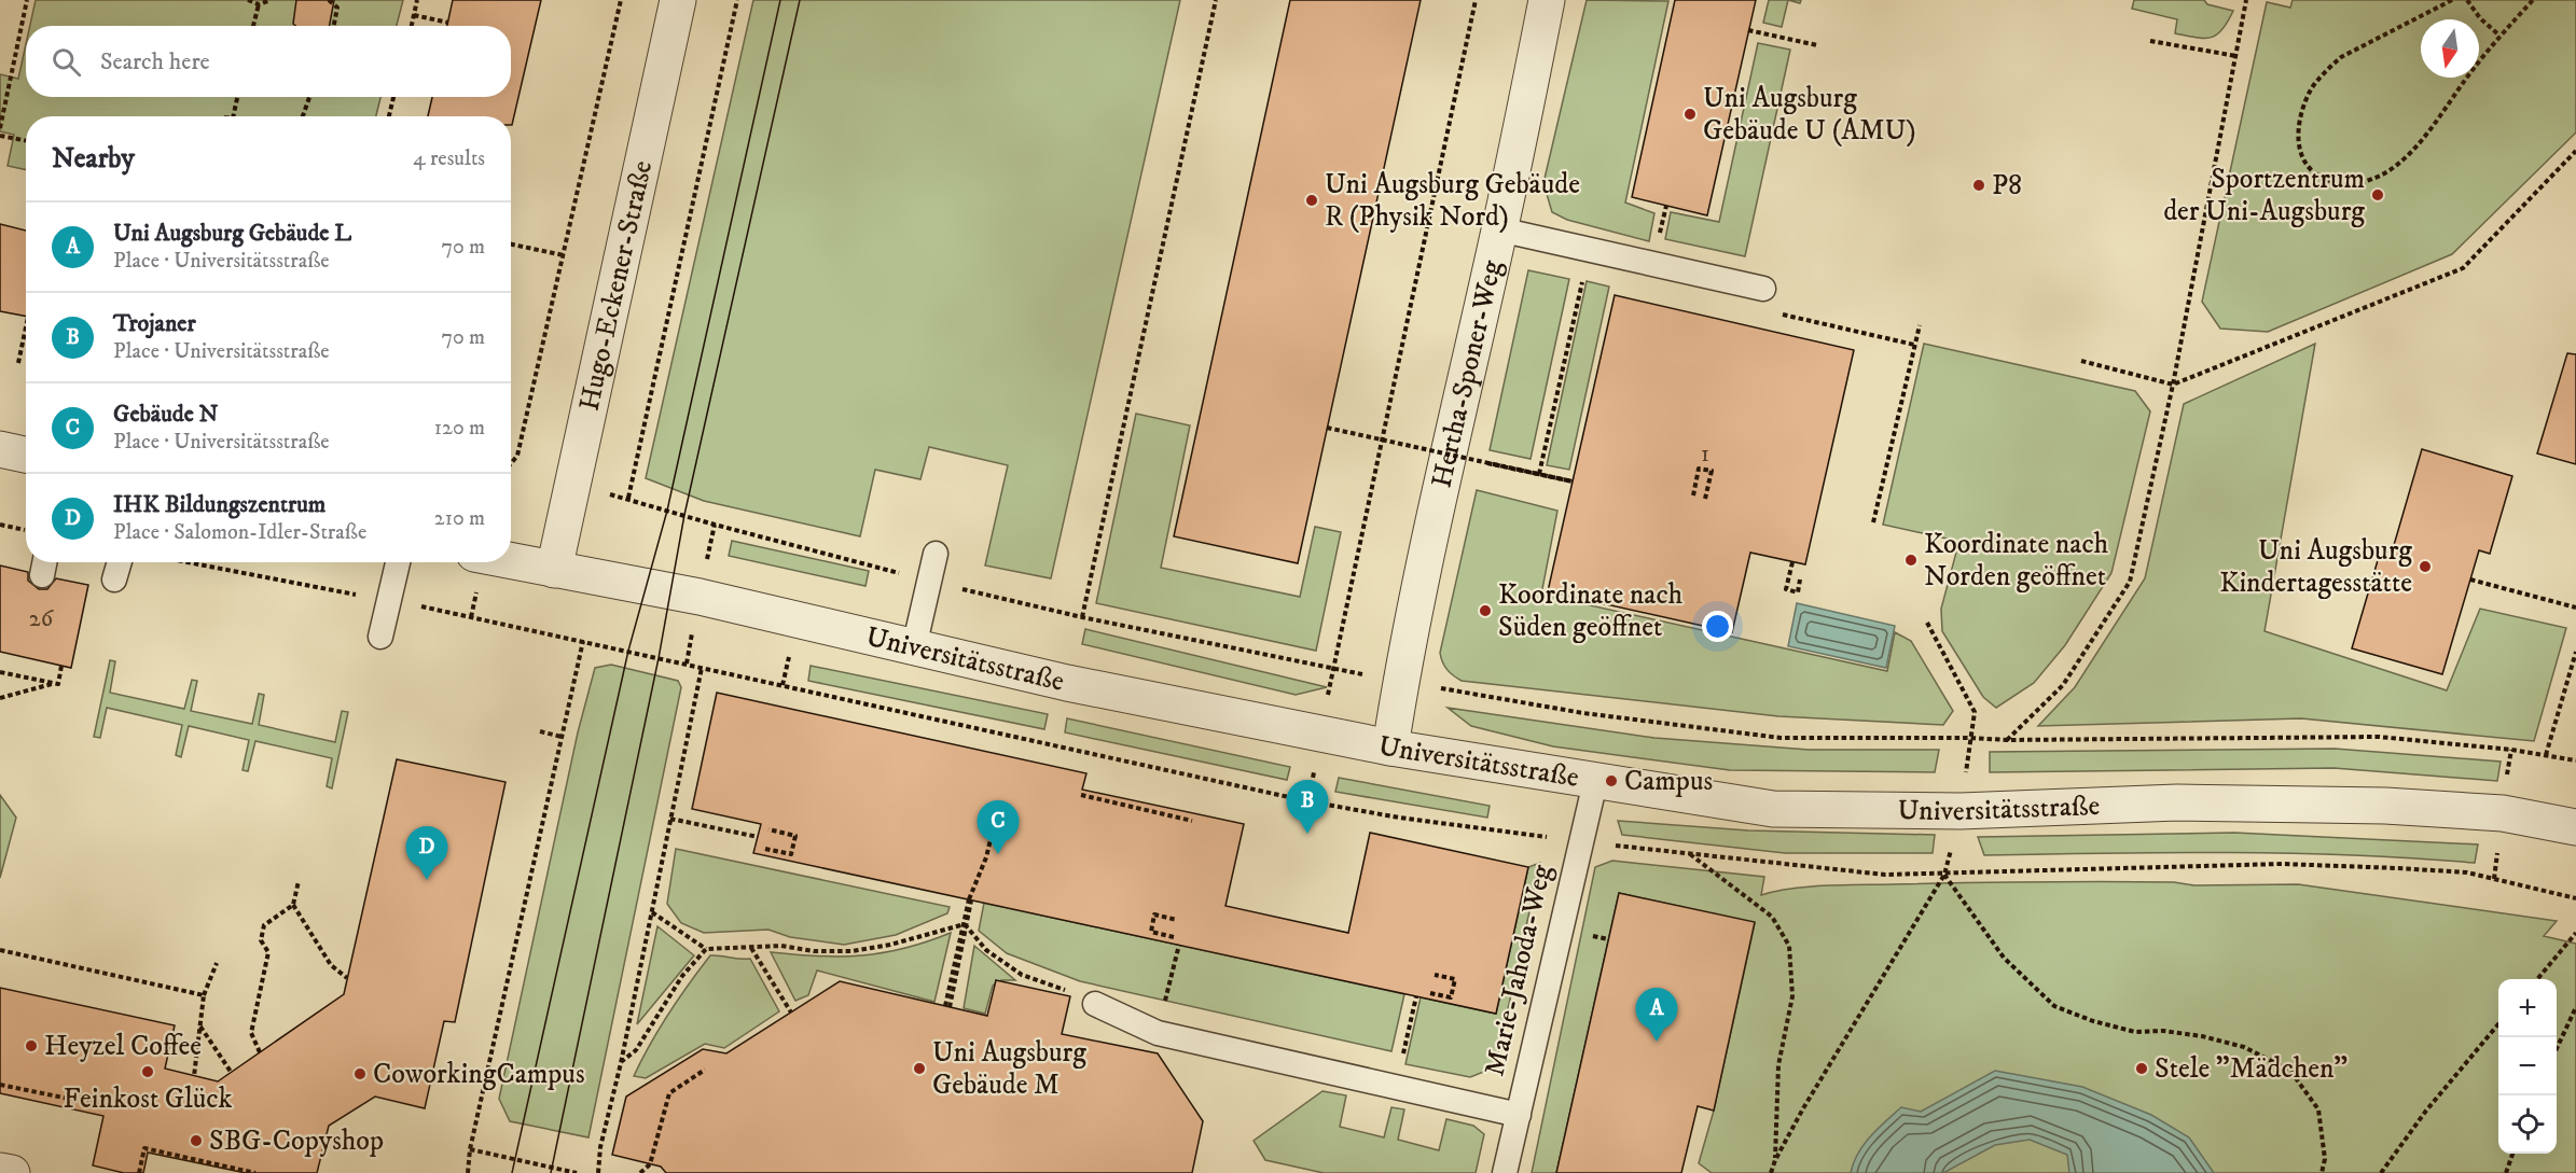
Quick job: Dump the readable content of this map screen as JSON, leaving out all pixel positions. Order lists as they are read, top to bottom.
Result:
{
  "streets": {
    "street": ["Hugo-Eckener-Straße", "Hertha-Sponer-Weg", "Universitätsstraße"],
    "lane": ["Marie-Jahoda-Weg"]
  },
  "crossings": [
    ["Hugo-Eckener-Straße", "Universitätsstraße"],
    ["Hertha-Sponer-Weg", "Universitätsstraße"],
    ["Universitätsstraße", "Marie-Jahoda-Weg"]
  ],
  "places": [
    "Uni Augsburg Gebäude U (AMU)",
    "P8",
    "Sportzentrum der Uni-Augsburg",
    "Uni Augsburg Gebäude R (Physik Nord)",
    "Koordinate nach Norden geöffnet",
    "Uni Augsburg Kindertagesstätte",
    "Koordinate nach Süden geöffnet",
    "Campus",
    "Heyzel Coffee",
    "Uni Augsburg Gebäude M",
    "Stele \"Mädchen\"",
    "Feinkost Glück",
    "CoworkingCampus",
    "SBG-Copyshop"
  ],
  "house_numbers": ["1", "26"],
  "north": "bottom",
  "page": {
    "search": "Search here",
    "heading": ["Nearby", "4 results"],
    "list": [
      {
        "mark": "A",
        "name": "Uni Augsburg Gebäude L",
        "note": "Place · Universitätsstraße",
        "value": "70 m"
      },
      {
        "mark": "B",
        "name": "Trojaner",
        "note": "Place · Universitätsstraße",
        "value": "70 m"
      },
      {
        "mark": "C",
        "name": "Gebäude N",
        "note": "Place · Universitätsstraße",
        "value": "120 m"
      },
      {
        "mark": "D",
        "name": "IHK Bildungszentrum",
        "note": "Place · Salomon-Idler-Straße",
        "value": "210 m"
      }
    ],
    "pins": [
      "B",
      "C",
      "D",
      "A"
    ],
    "map_buttons": ["+", "−"]
  }
}
